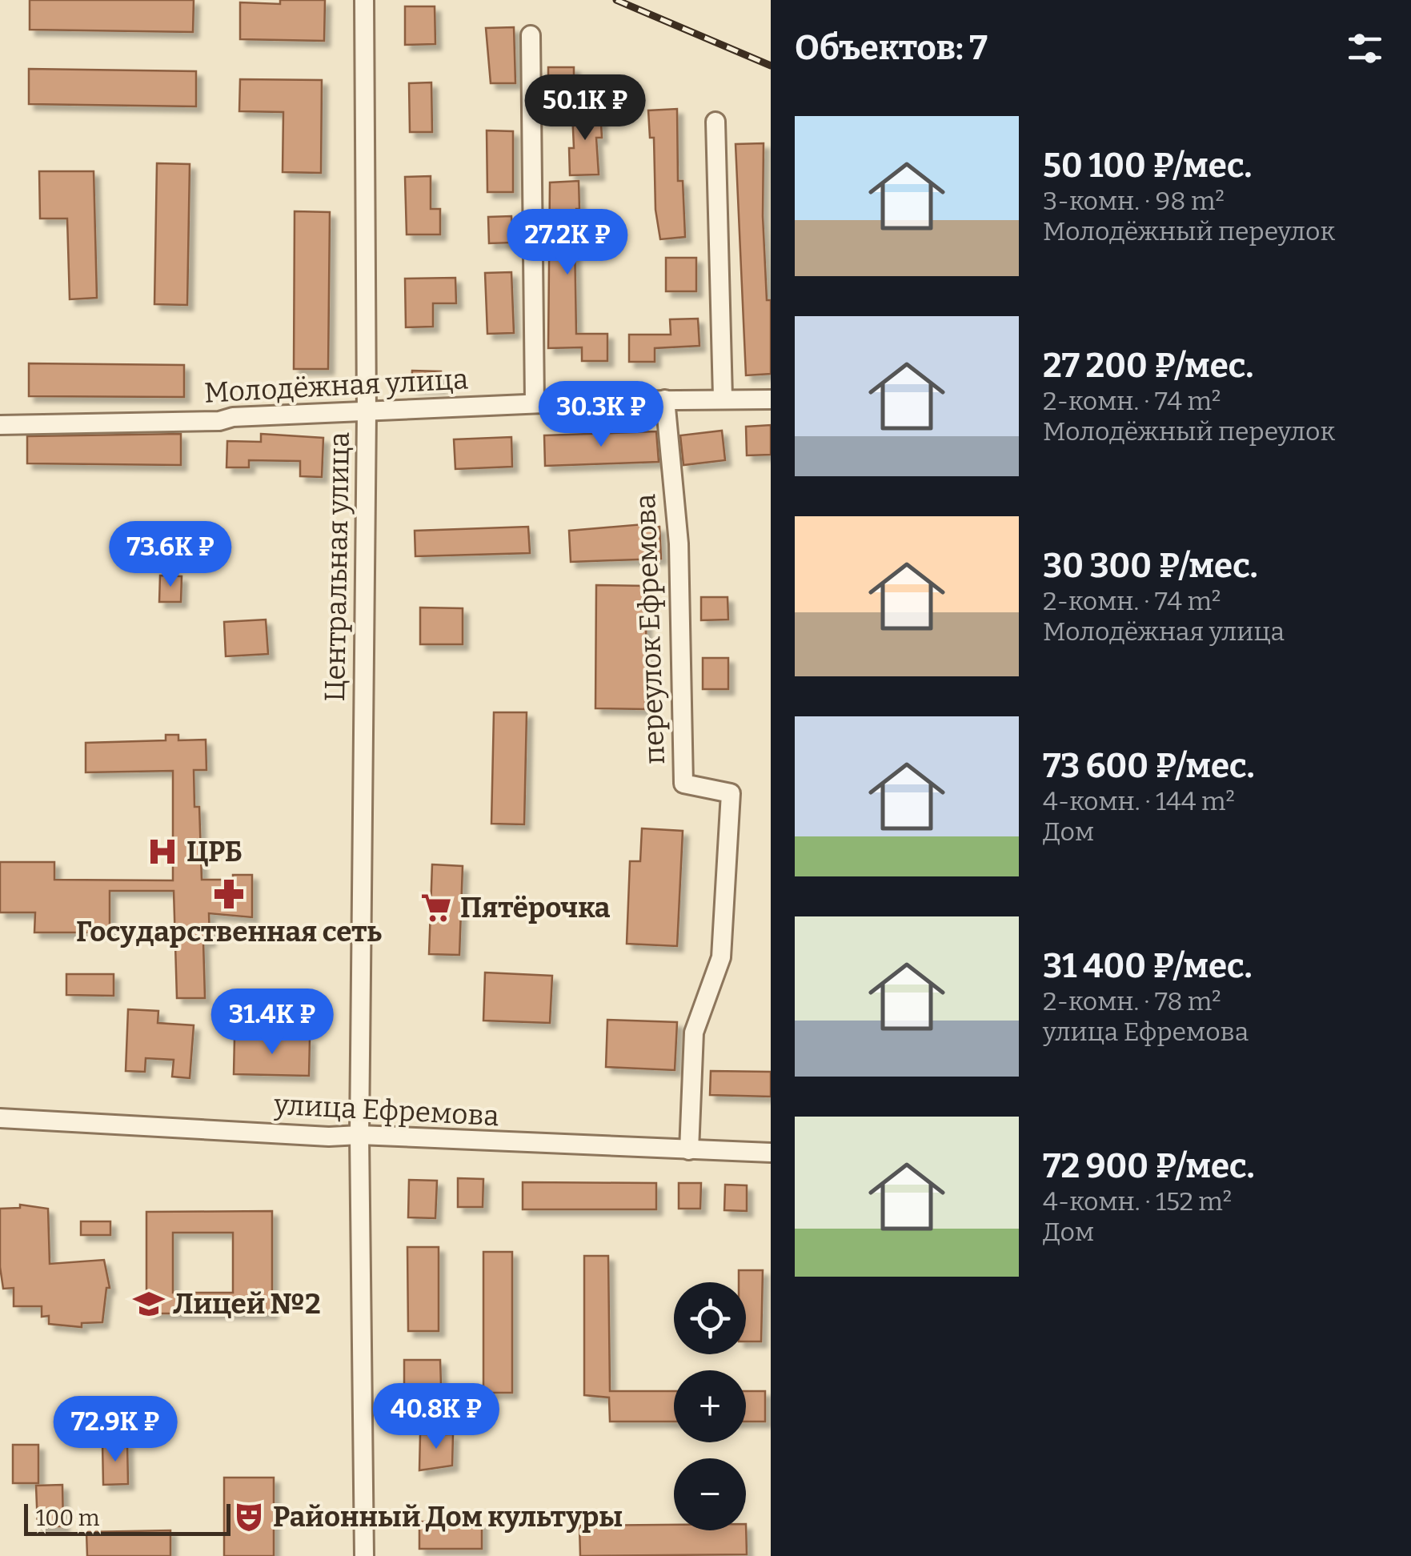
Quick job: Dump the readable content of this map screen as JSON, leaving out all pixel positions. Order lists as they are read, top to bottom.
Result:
{
  "streets": {
    "street": [
      "Молодёжная улица",
      "Центральная улица",
      "переулок Ефремова",
      "улица Ефремова"
    ]
  },
  "crossings": [
    ["Молодёжная улица", "Центральная улица"],
    ["Молодёжная улица", "переулок Ефремова"],
    ["Центральная улица", "улица Ефремова"],
    ["переулок Ефремова", "улица Ефремова"]
  ],
  "places": {
    "hospital": ["ЦРБ"],
    "pharmacy": ["Государственная сеть"],
    "supermarket": ["Пятёрочка"],
    "school or university": ["Лицей №2"],
    "theatre": ["Районный Дом культуры"]
  },
  "scale_bar": "100 m",
  "page": {
    "heading": "Объектов: 7",
    "price": [
      "50.1K ₽",
      "27.2K ₽",
      "30.3K ₽",
      "73.6K ₽",
      "31.4K ₽",
      "40.8K ₽",
      "72.9K ₽"
    ],
    "list": [
      {
        "name": "50 100 ₽/мес.",
        "note": "3-комн. · 98 m² · Молодёжный переулок"
      },
      {
        "name": "27 200 ₽/мес.",
        "note": "2-комн. · 74 m² · Молодёжный переулок"
      },
      {
        "name": "30 300 ₽/мес.",
        "note": "2-комн. · 74 m² · Молодёжная улица"
      },
      {
        "name": "73 600 ₽/мес.",
        "note": "4-комн. · 144 m² · Дом"
      },
      {
        "name": "31 400 ₽/мес.",
        "note": "2-комн. · 78 m² · улица Ефремова"
      },
      {
        "name": "72 900 ₽/мес.",
        "note": "4-комн. · 152 m² · Дом"
      }
    ],
    "map_buttons": ["+", "−"],
    "scale": "100 m"
  }
}
